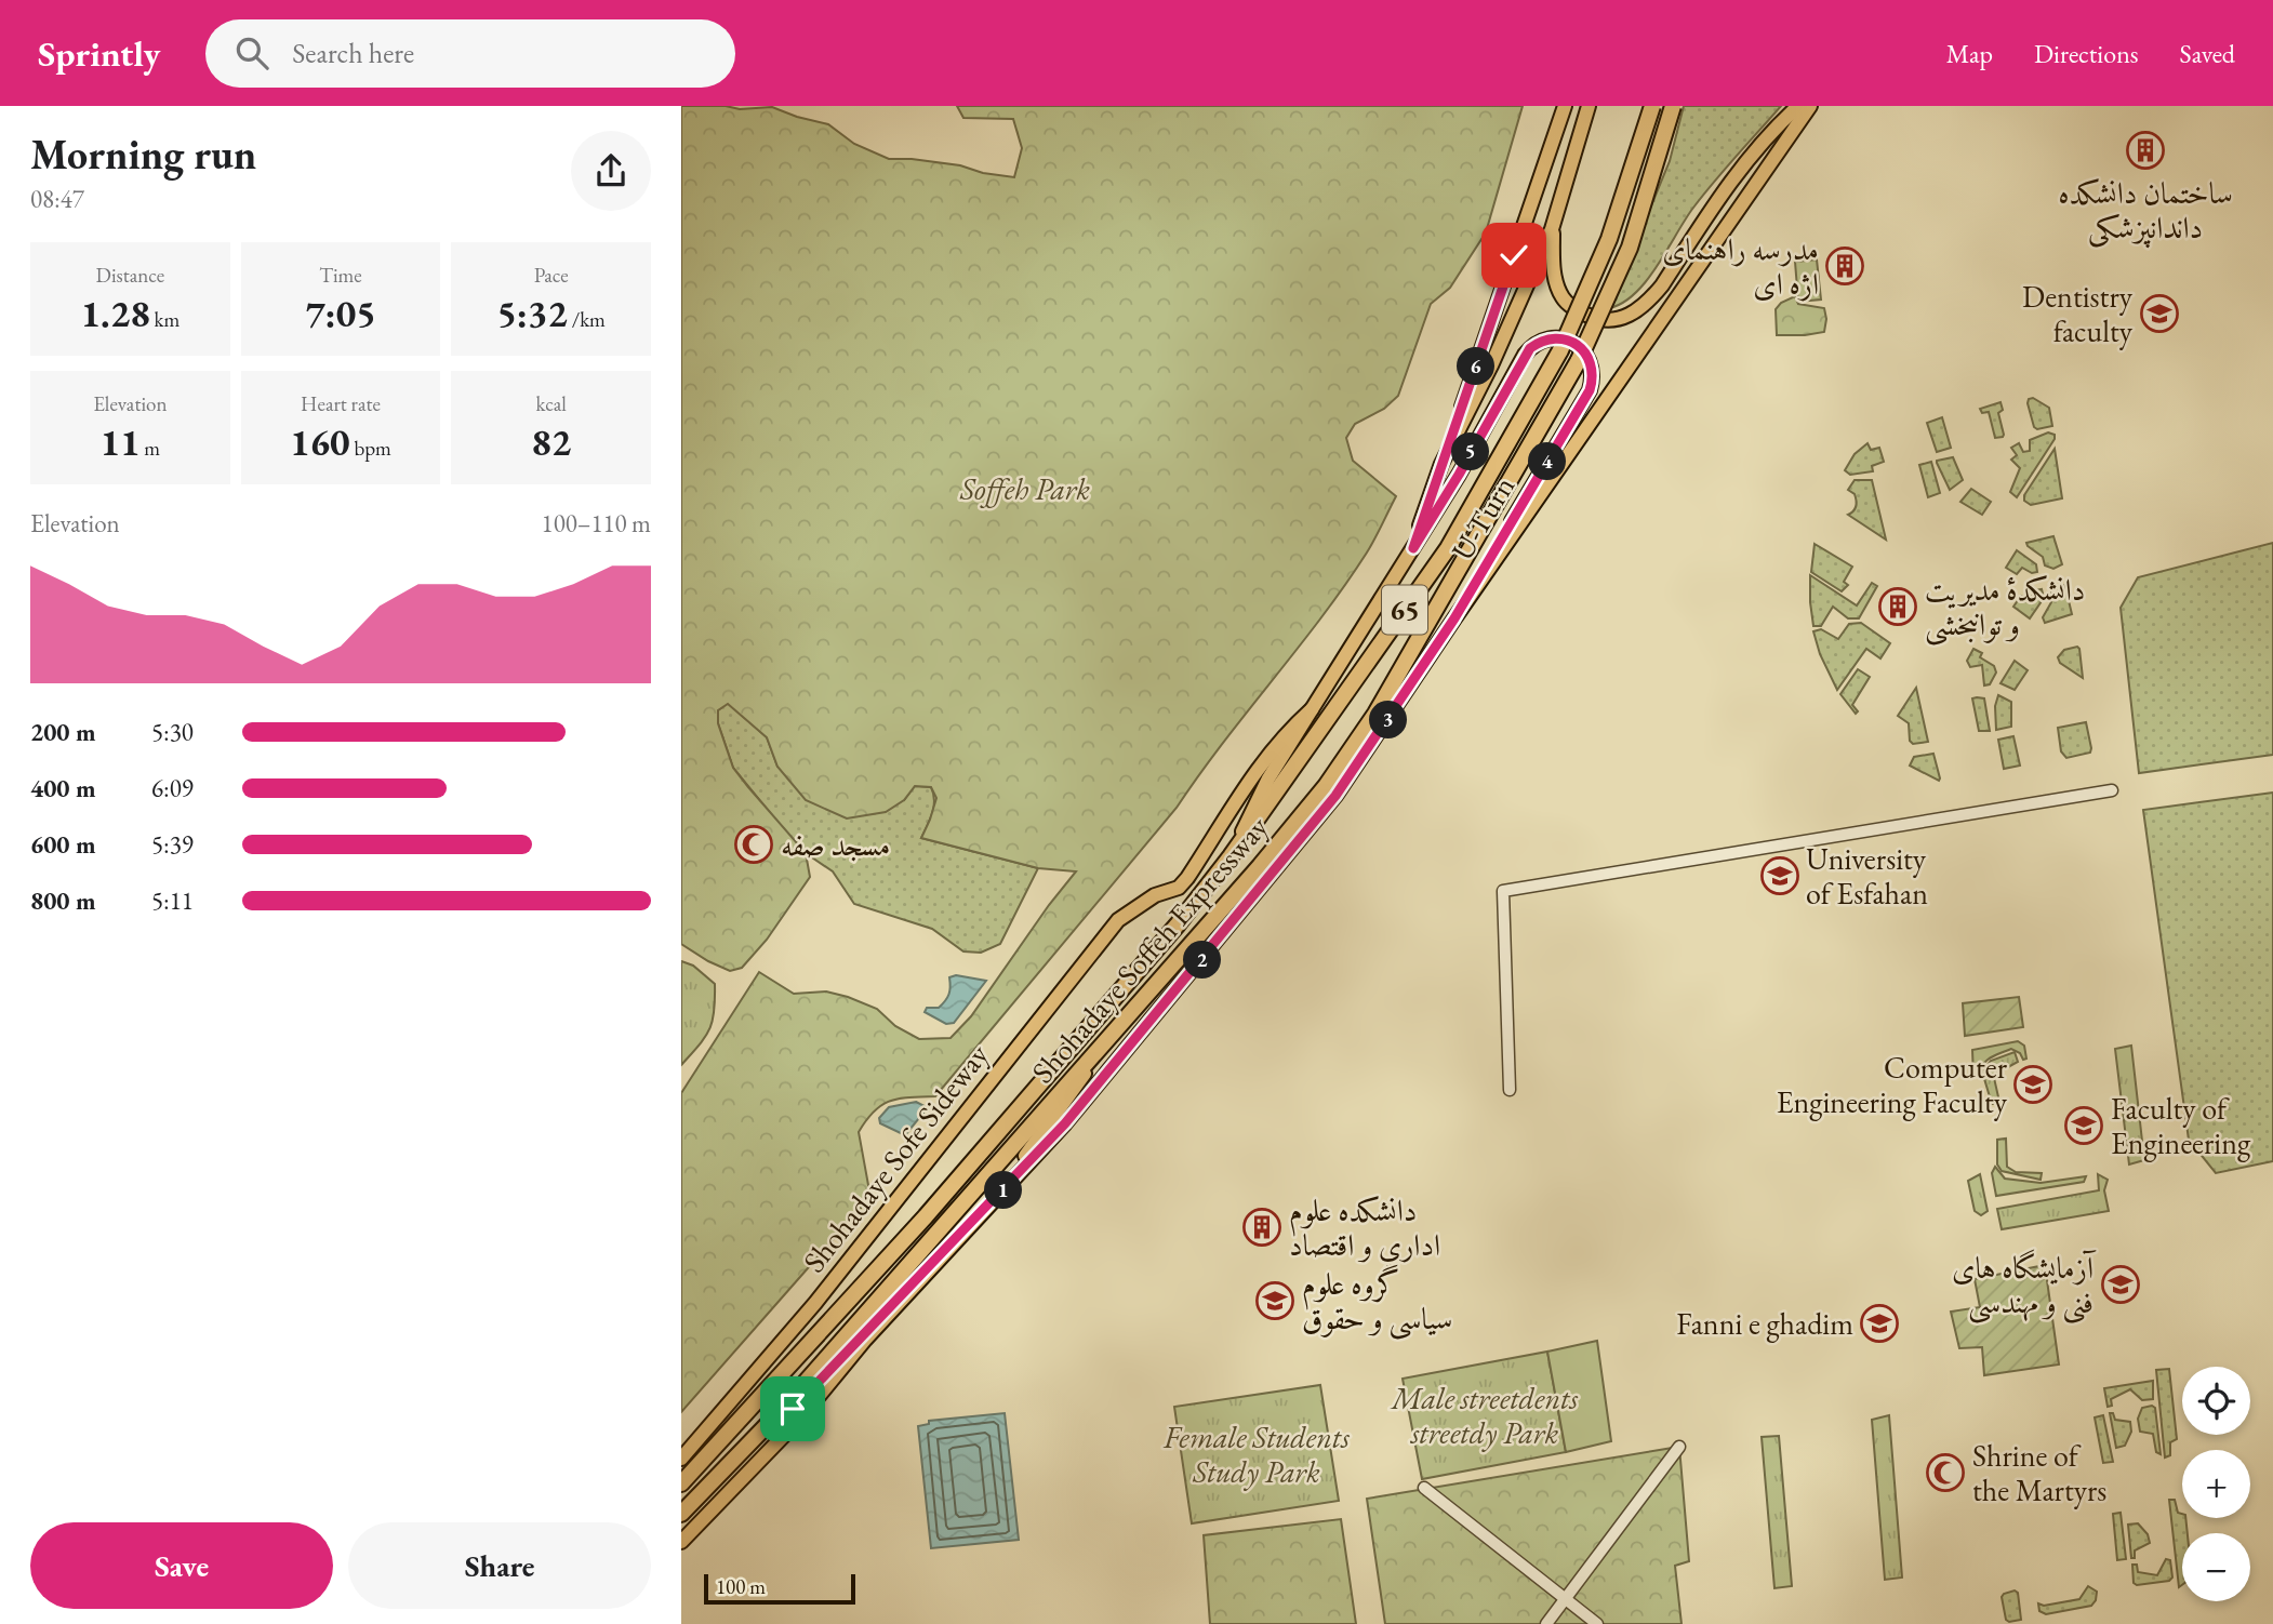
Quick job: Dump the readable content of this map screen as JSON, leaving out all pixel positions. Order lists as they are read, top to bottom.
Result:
{
  "streets": {
    "highway": ["65", "Shohadaye Soffeh Expressway"],
    "main road": ["U-Turn", "Shohadaye Sofe Sideway"]
  },
  "parks": ["Soffeh Park", "Male streetdents streetdy Park", "Female Students Study Park"],
  "places": {
    "building": [
      "ساختمان دانشکده داندانپزشکی",
      "مدرسه راهنمای اژه ای",
      "دانشکدهٔ مدیریت و توانبخشی",
      "دانشکده علوم اداري و اقتصاد"
    ],
    "school or university": [
      "Dentistry faculty",
      "University of Esfahan",
      "Computer Engineering Faculty",
      "Faculty of Engineering",
      "آزمایشگاه های فنی و مهندسی",
      "گروه علوم سیاسی و حقوق",
      "Fanni e ghadim"
    ],
    "mosque": ["مسجد صفه", "Shrine of the Martyrs"]
  },
  "scale_bar": "100 m",
  "page": {
    "header": "Sprintly",
    "search": "Search here",
    "nav": ["Map", "Directions", "Saved"],
    "heading": ["Morning run", "08:47"],
    "stats": [
      ["Distance", "1.28 km"],
      ["Time", "7:05"],
      ["Pace", "5:32 /km"],
      ["Elevation", "11 m"],
      ["Heart rate", "160 bpm"],
      ["kcal", "82"]
    ],
    "pins": [
      "6",
      "5",
      "4",
      "3",
      "2",
      "1"
    ],
    "chart": ["Elevation", "100–110 m"],
    "list": [
      {
        "name": "200 m",
        "note": "5:30"
      },
      {
        "name": "400 m",
        "note": "6:09"
      },
      {
        "name": "600 m",
        "note": "5:39"
      },
      {
        "name": "800 m",
        "note": "5:11"
      }
    ],
    "map_buttons": ["+", "−"],
    "buttons": ["Save", "Share"],
    "scale": "100 m"
  }
}
